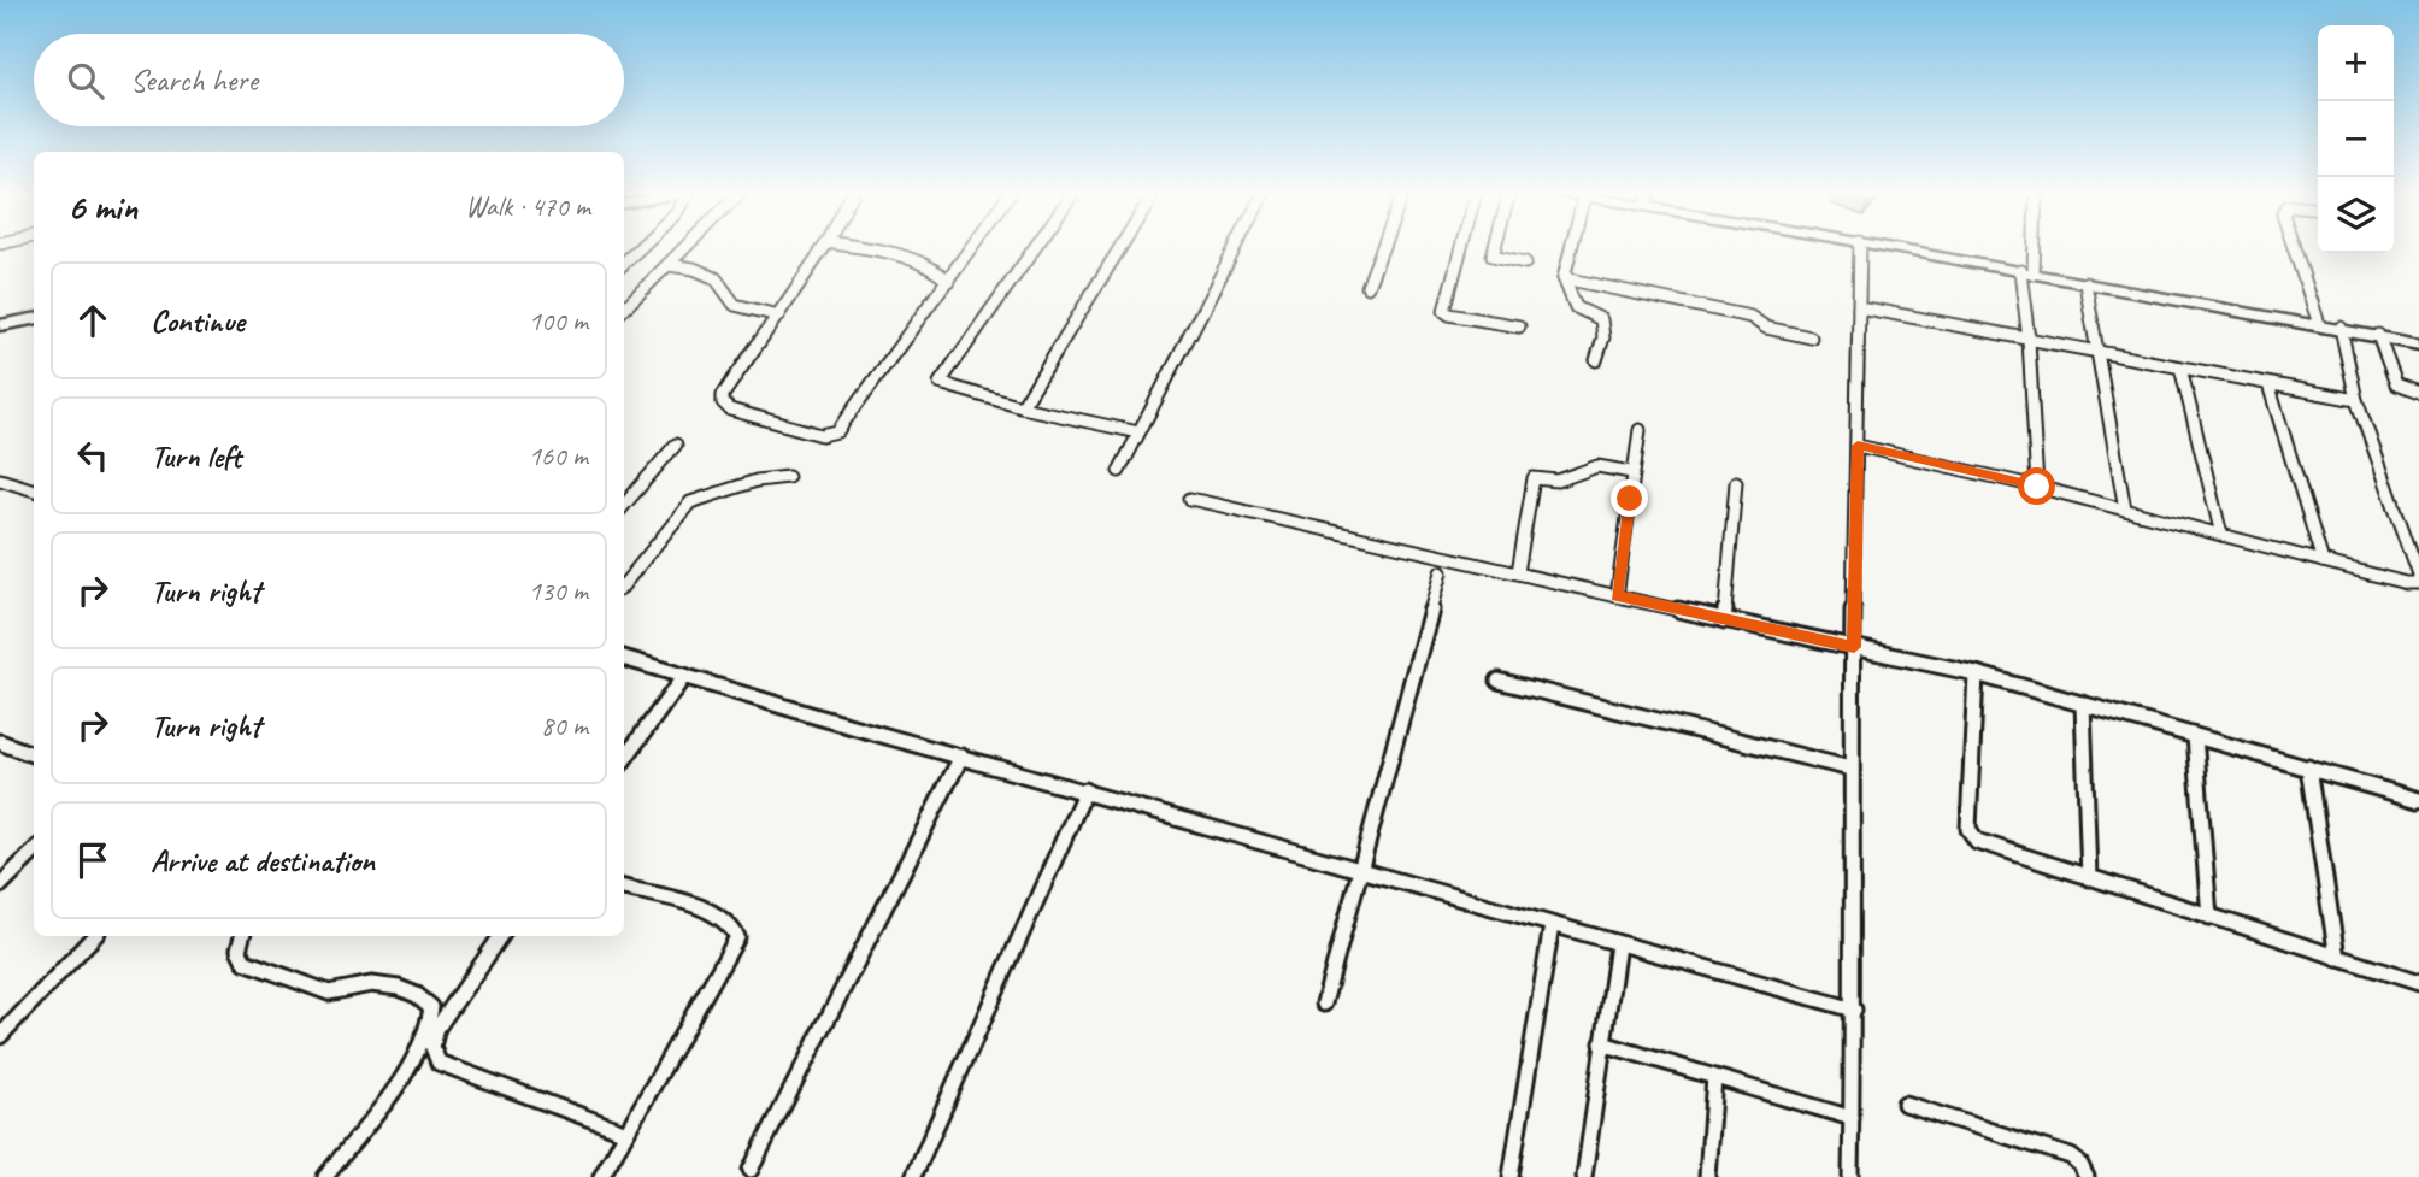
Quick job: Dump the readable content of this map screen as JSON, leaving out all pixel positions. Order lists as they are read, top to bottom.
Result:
{
  "page": {
    "map_buttons": ["+", "−"],
    "search": "Search here",
    "heading": ["6 min", "Walk · 470 m"],
    "list": [
      ["Continue", "100 m"],
      ["Turn left", "160 m"],
      ["Turn right", "130 m"],
      ["Turn right", "80 m"],
      "Arrive at destination"
    ]
  }
}
